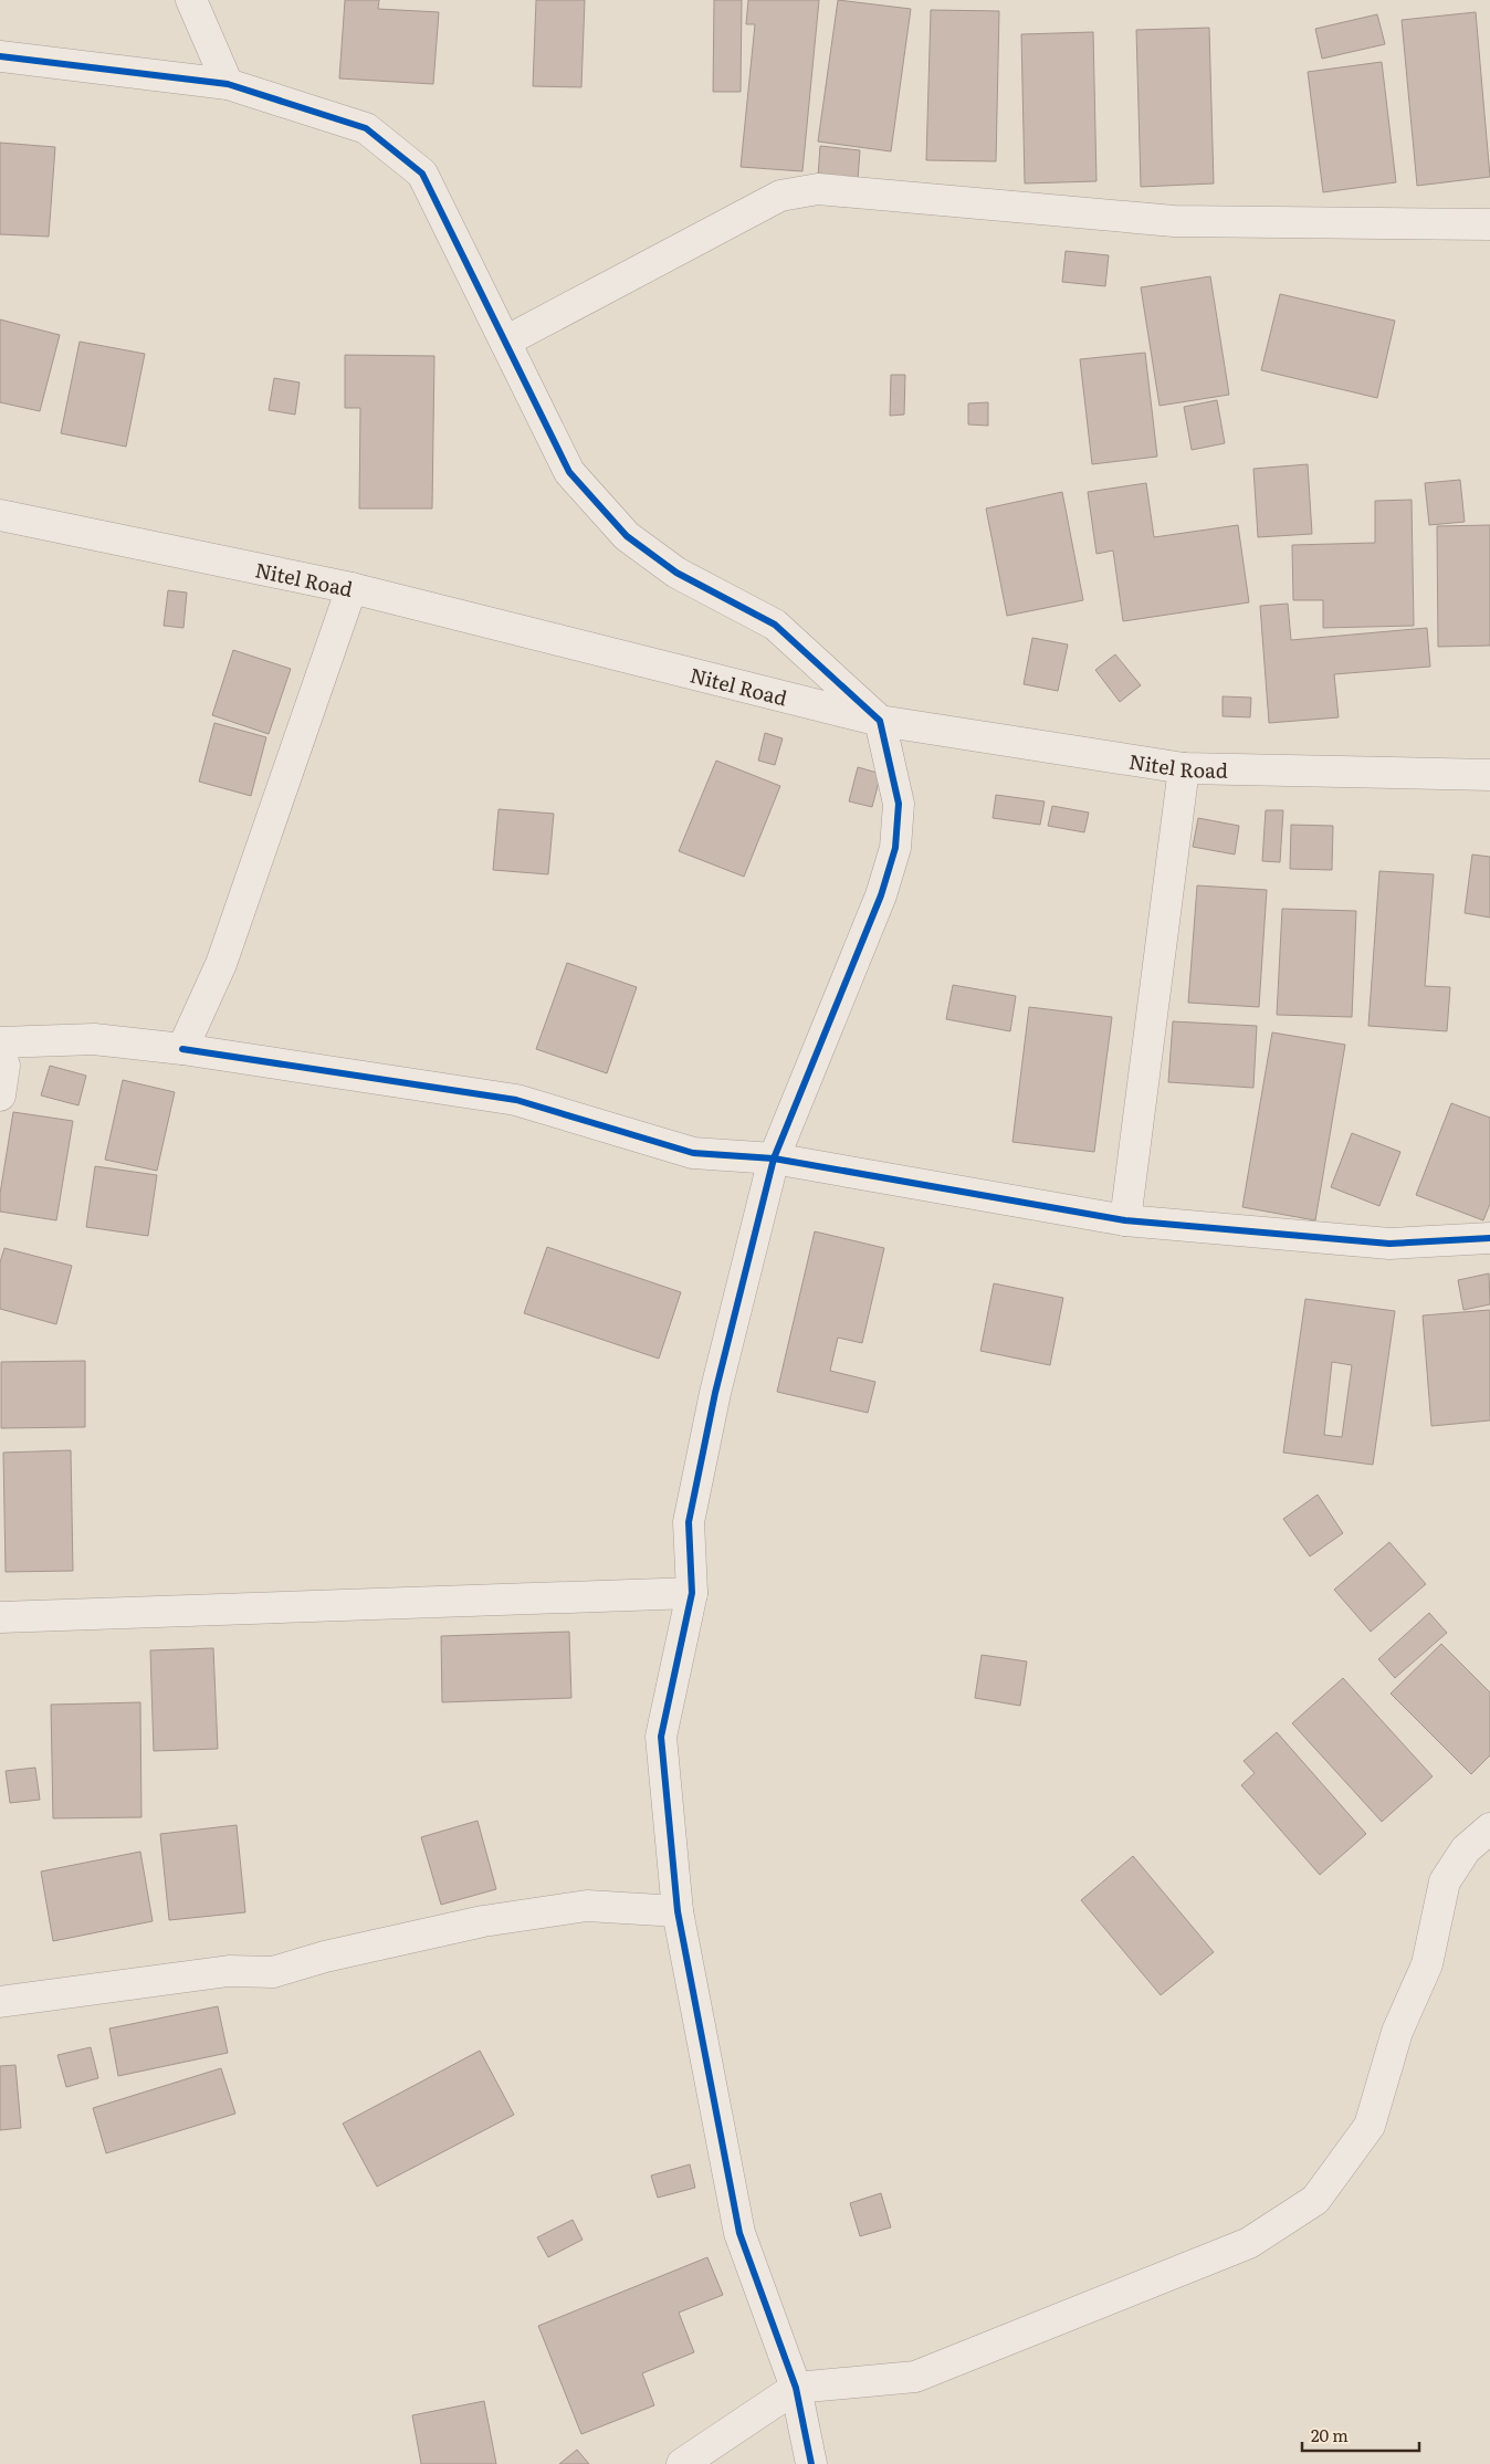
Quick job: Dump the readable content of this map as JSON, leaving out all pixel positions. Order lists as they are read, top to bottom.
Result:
{
  "streets": {
    "street": ["Nitel Road"]
  },
  "scale_bar": "20 m"
}
